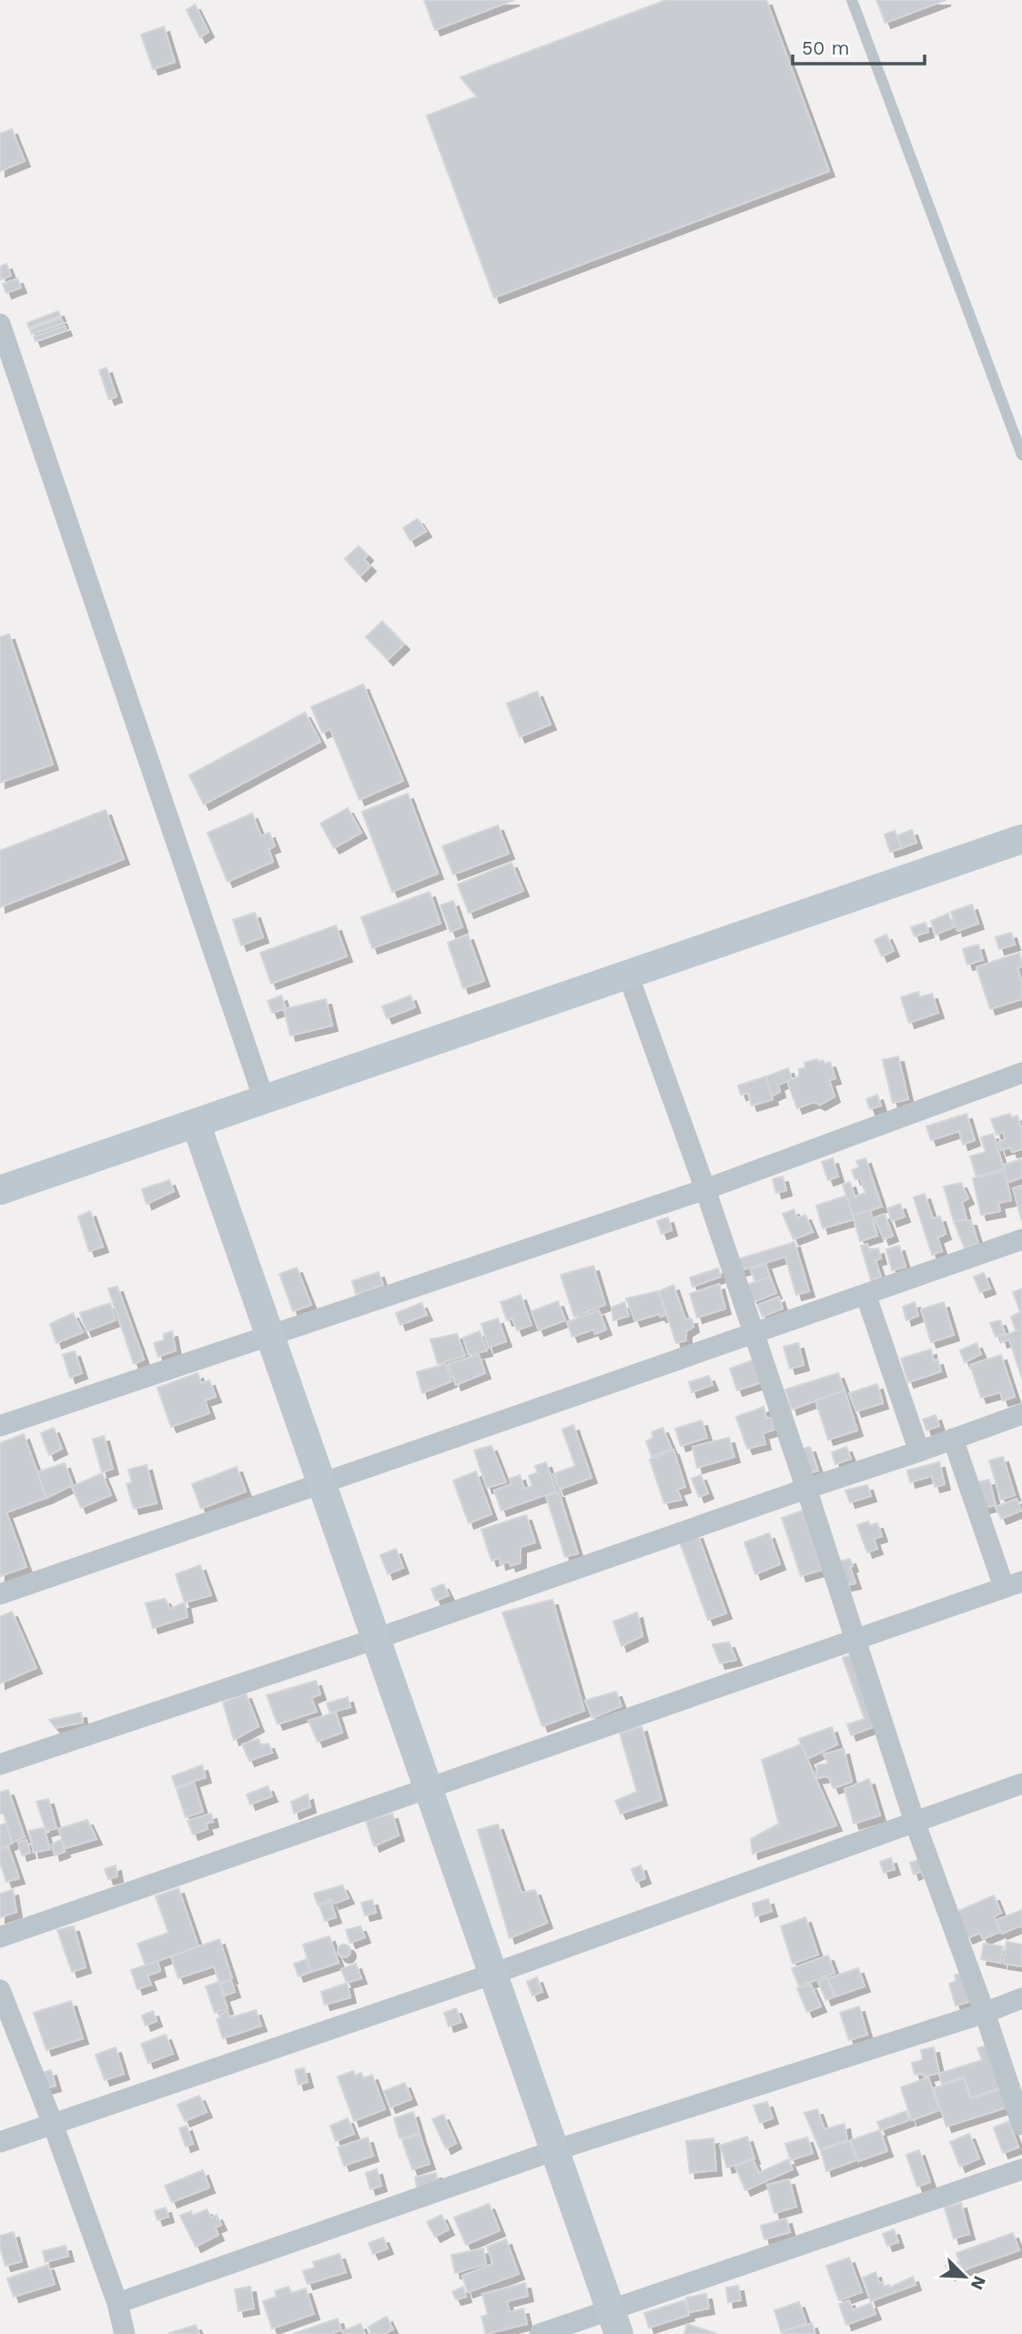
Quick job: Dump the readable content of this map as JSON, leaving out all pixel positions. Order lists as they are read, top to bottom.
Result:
{
  "scale_bar": "50 m",
  "north": "bottom right"
}
